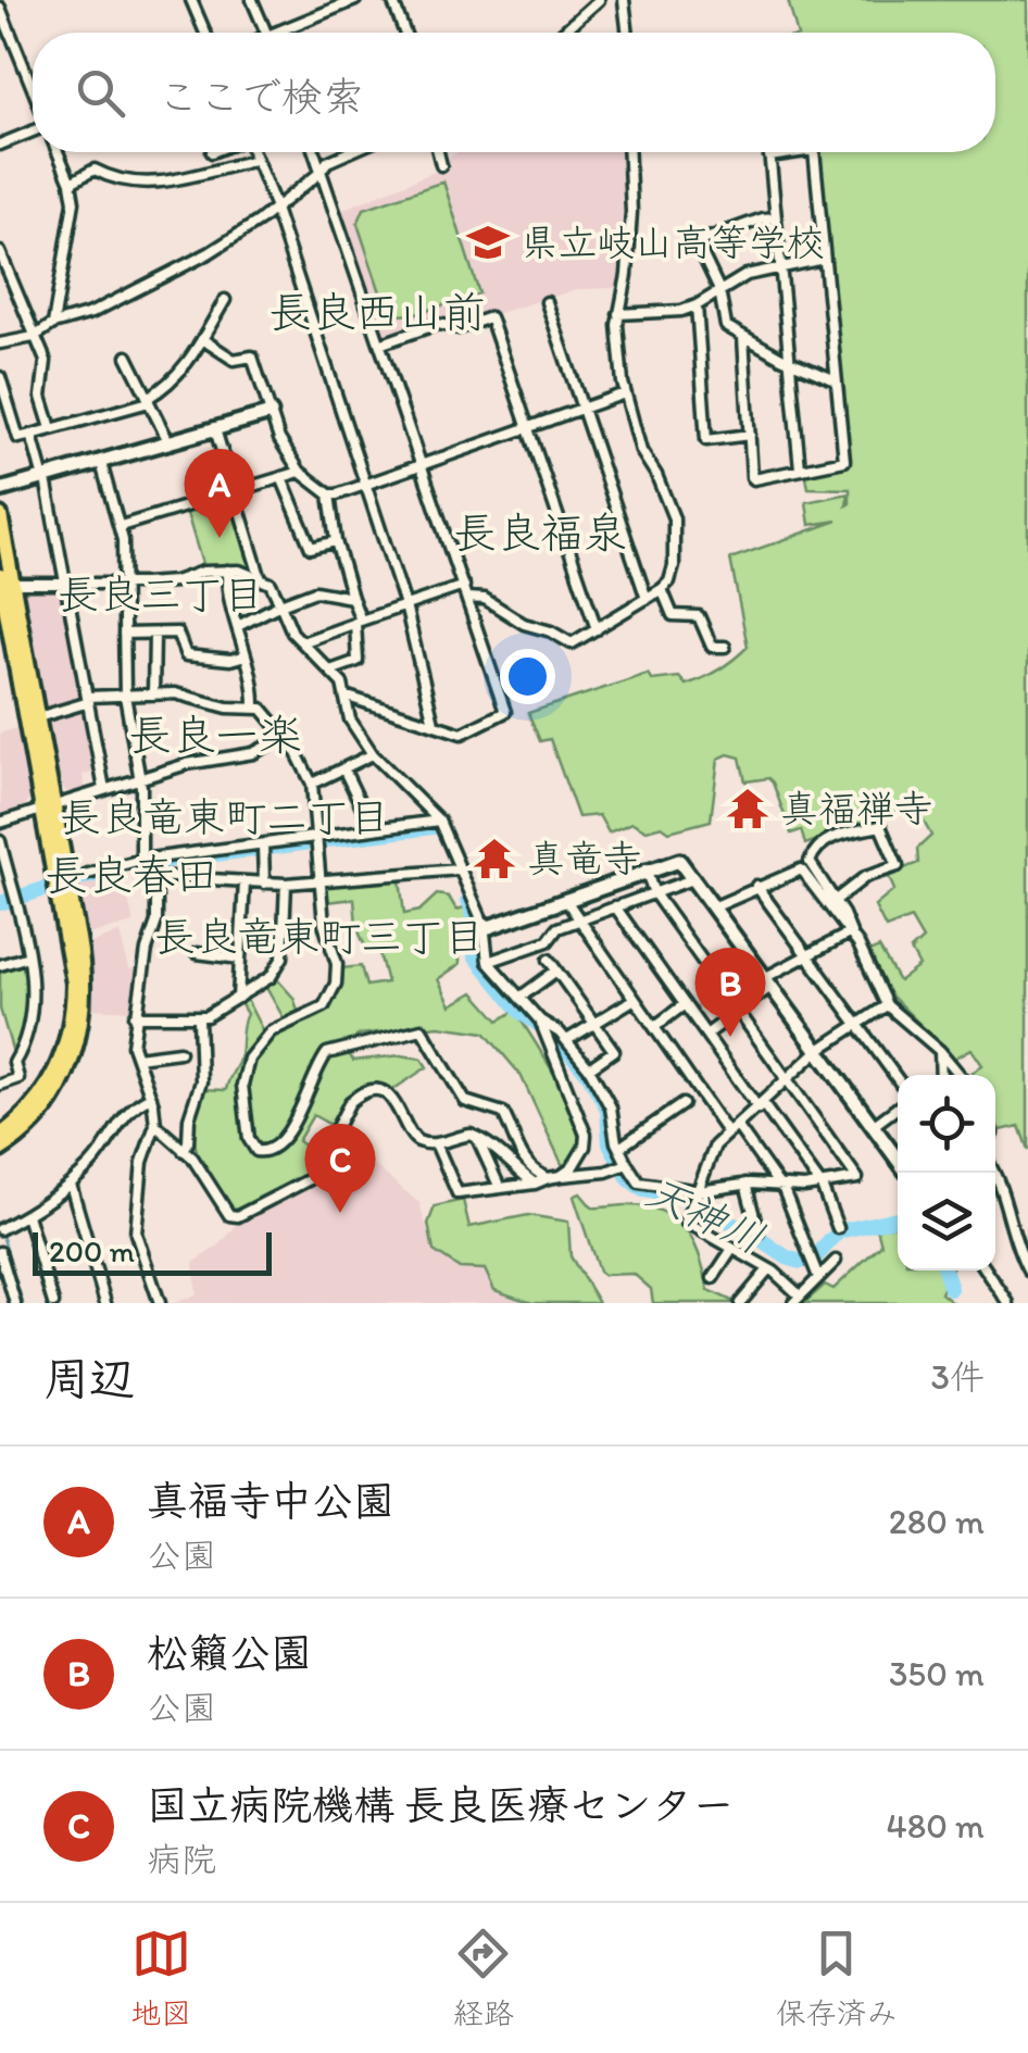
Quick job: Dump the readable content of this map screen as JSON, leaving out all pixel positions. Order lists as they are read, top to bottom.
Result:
{
  "districts": [
    "長良西山前",
    "長良福泉",
    "長良三丁目",
    "長良一楽",
    "長良竜東町二丁目",
    "長良春田",
    "長良竜東町三丁目"
  ],
  "water": ["天神川"],
  "places": {
    "school or university": ["県立岐山高等学校"],
    "temple": ["真福禅寺", "真竜寺"]
  },
  "scale_bar": "200 m",
  "page": {
    "search": "ここで検索",
    "pins": ["A", "B", "C"],
    "scale": "200 m",
    "heading": ["周辺", "3件"],
    "list": [
      {
        "mark": "A",
        "name": "真福寺中公園",
        "note": "公園",
        "value": "280 m"
      },
      {
        "mark": "B",
        "name": "松籟公園",
        "note": "公園",
        "value": "350 m"
      },
      {
        "mark": "C",
        "name": "国立病院機構 長良医療センター",
        "note": "病院",
        "value": "480 m"
      }
    ],
    "nav": ["地図", "経路", "保存済み"]
  }
}
